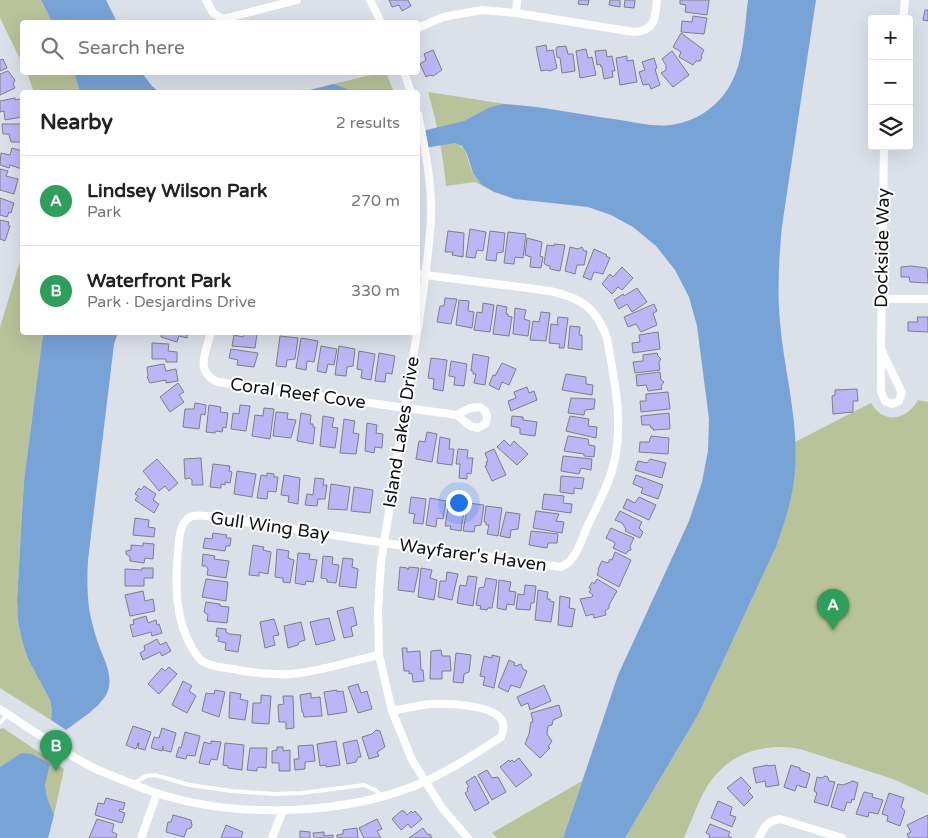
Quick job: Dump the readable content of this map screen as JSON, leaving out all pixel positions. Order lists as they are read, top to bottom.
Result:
{
  "streets": {
    "street": [
      "Dockside Way",
      "Coral Reef Cove",
      "Island Lakes Drive",
      "Gull Wing Bay",
      "Wayfarer's Haven"
    ]
  },
  "crossings": [
    ["Coral Reef Cove", "Island Lakes Drive"],
    ["Island Lakes Drive", "Gull Wing Bay"],
    ["Island Lakes Drive", "Wayfarer's Haven"],
    ["Gull Wing Bay", "Wayfarer's Haven"]
  ],
  "page": {
    "map_buttons": ["+", "−"],
    "search": "Search here",
    "heading": ["Nearby", "2 results"],
    "list": [
      {
        "mark": "A",
        "name": "Lindsey Wilson Park",
        "note": "Park",
        "value": "270 m"
      },
      {
        "mark": "B",
        "name": "Waterfront Park",
        "note": "Park · Desjardins Drive",
        "value": "330 m"
      }
    ],
    "pins": ["A", "B"]
  }
}
